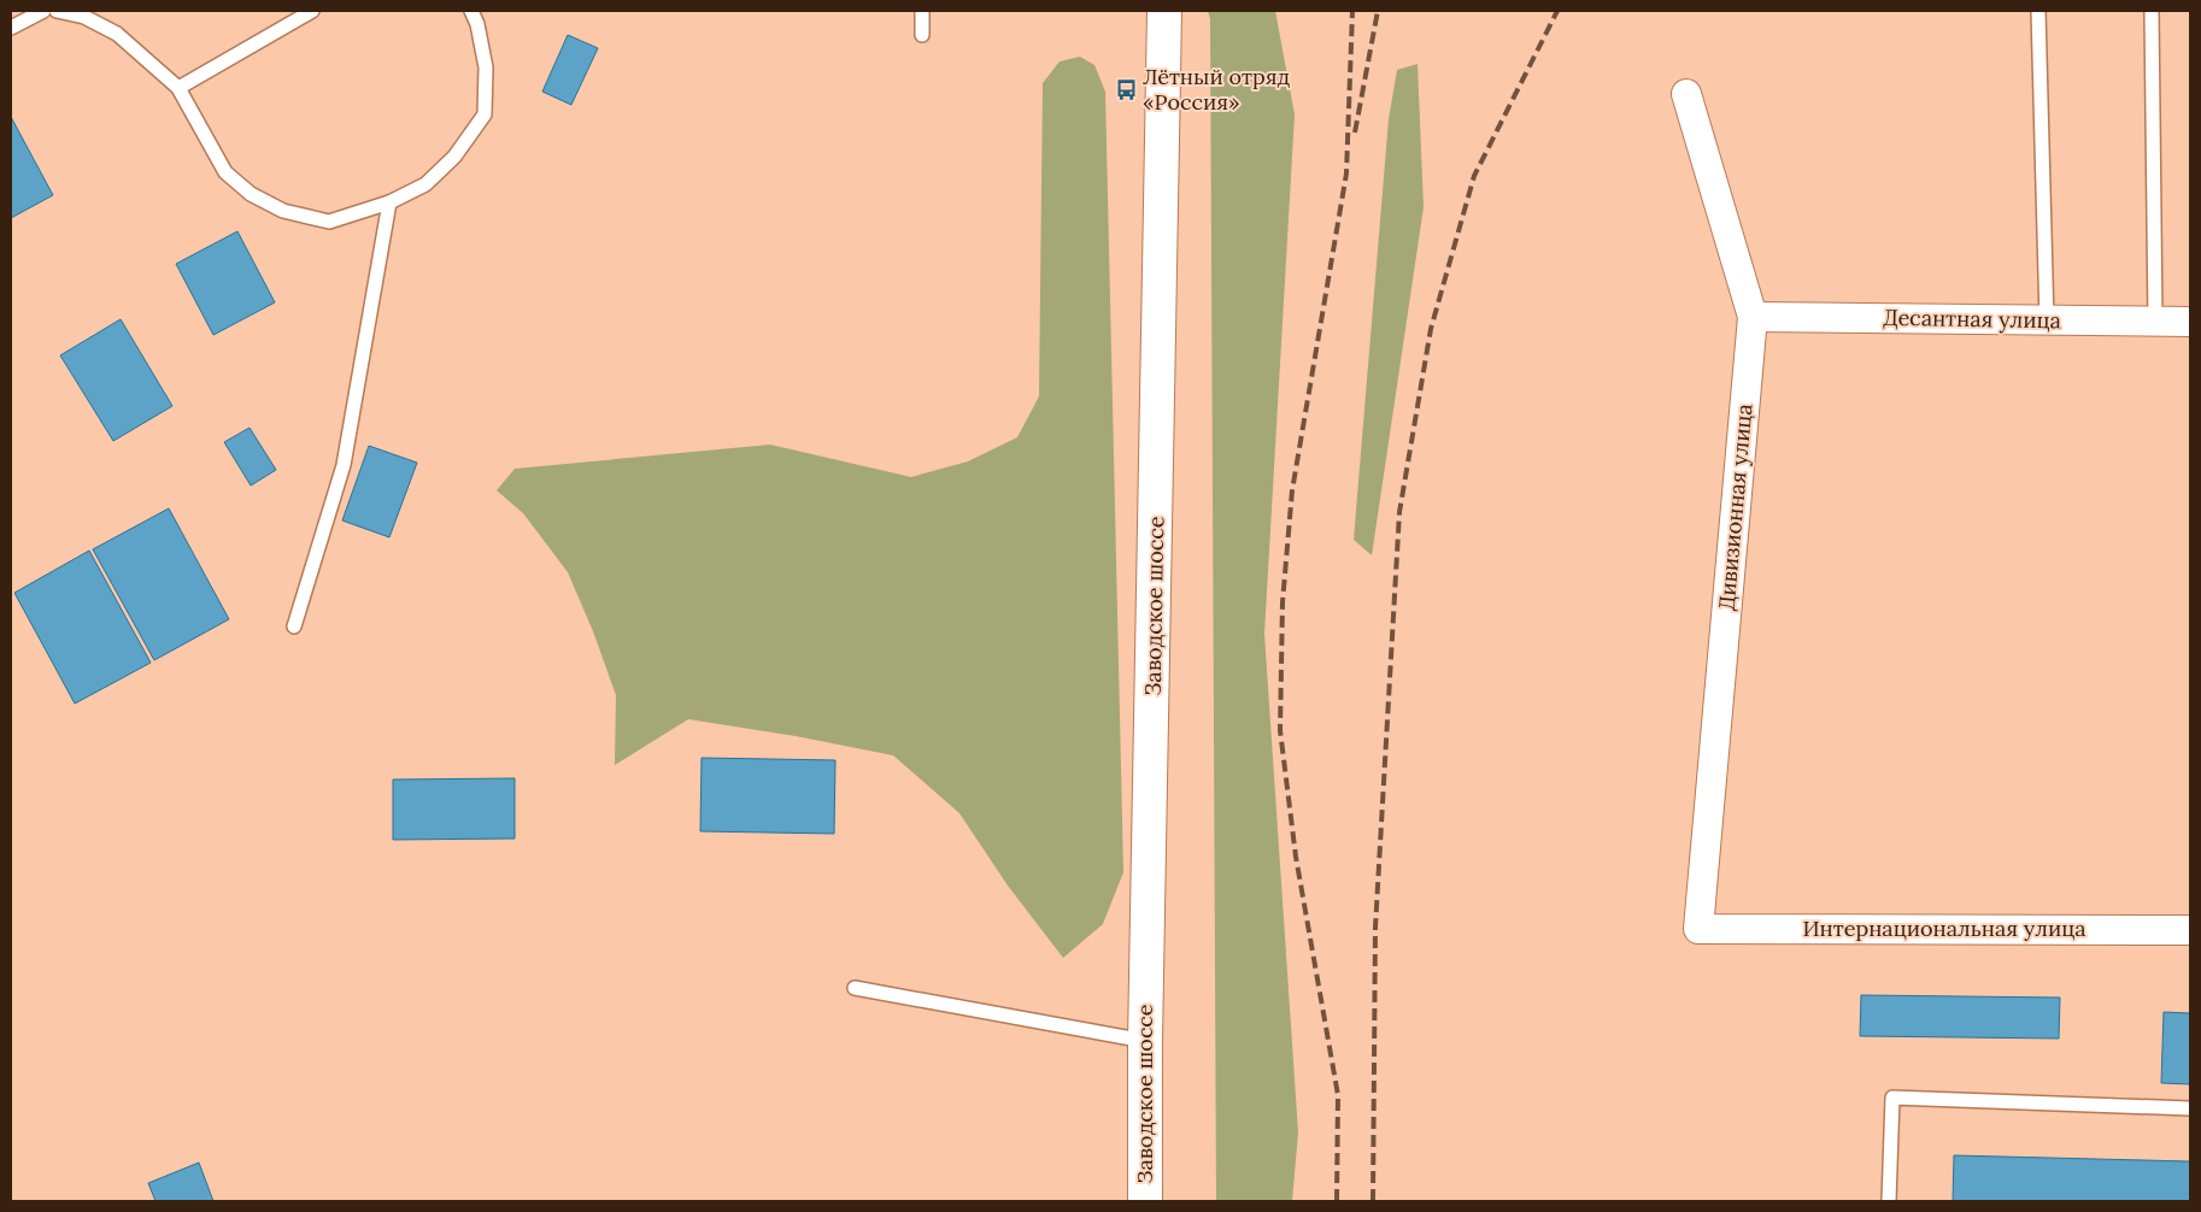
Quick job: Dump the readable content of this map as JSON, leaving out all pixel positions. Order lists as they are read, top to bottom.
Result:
{
  "streets": {
    "street": [
      "Десантная улица",
      "Дивизионная улица",
      "Заводское шоссе",
      "Интернациональная улица"
    ]
  },
  "crossings": [
    ["Десантная улица", "Дивизионная улица"],
    ["Дивизионная улица", "Интернациональная улица"]
  ],
  "places": {
    "bus stop": ["Лётный отряд «Россия»"]
  }
}
